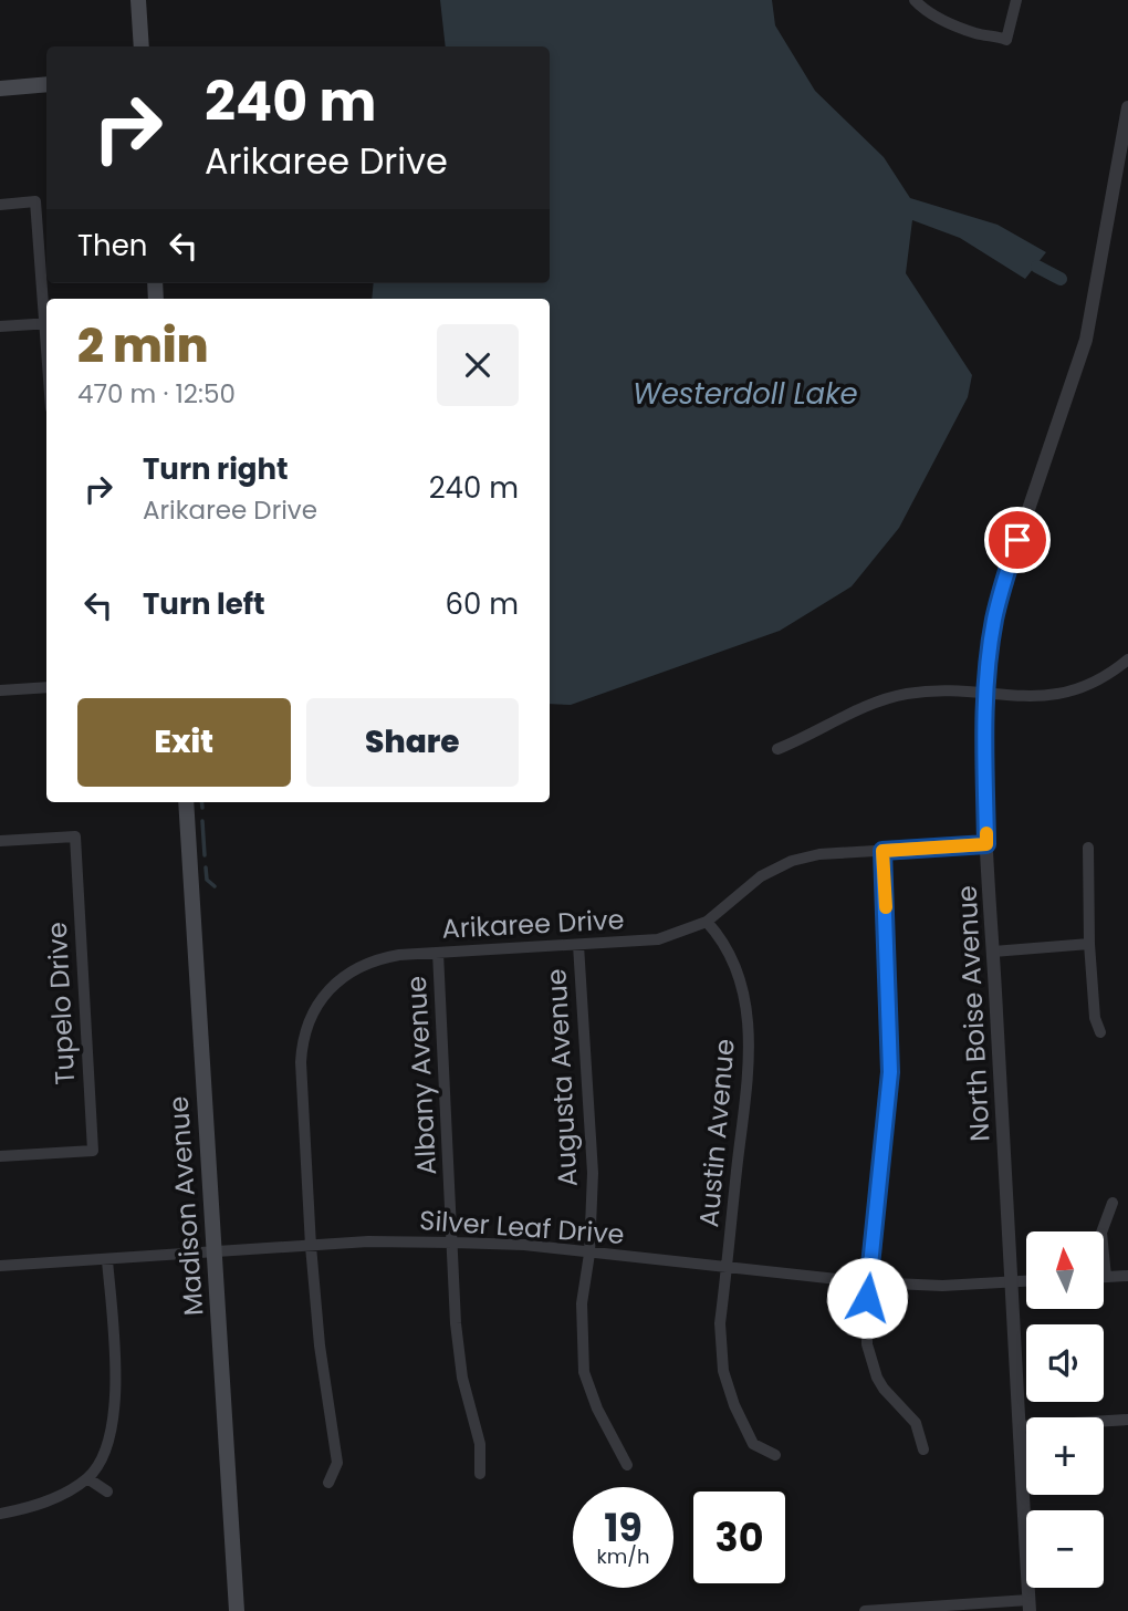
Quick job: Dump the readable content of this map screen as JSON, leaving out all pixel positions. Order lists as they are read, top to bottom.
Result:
{
  "streets": {
    "main road": ["Madison Avenue"],
    "street": [
      "Arikaree Drive",
      "Tupelo Drive",
      "North Boise Avenue",
      "Albany Avenue",
      "Augusta Avenue",
      "Austin Avenue",
      "Silver Leaf Drive"
    ]
  },
  "crossings": [
    ["Arikaree Drive", "North Boise Avenue"],
    ["Arikaree Drive", "Albany Avenue"],
    ["Arikaree Drive", "Augusta Avenue"],
    ["Arikaree Drive", "Austin Avenue"],
    ["Arikaree Drive", "Silver Leaf Drive"],
    ["North Boise Avenue", "Silver Leaf Drive"],
    ["Albany Avenue", "Silver Leaf Drive"],
    ["Augusta Avenue", "Silver Leaf Drive"],
    ["Austin Avenue", "Silver Leaf Drive"],
    ["Madison Avenue", "Silver Leaf Drive"]
  ],
  "water": ["Westerdoll Lake"],
  "north": "top",
  "page": {
    "turn": ["240 m", "Arikaree Drive"],
    "then": "Then",
    "heading": ["2 min", "470 m · 12:50"],
    "list": [
      {
        "name": "Turn right",
        "note": "Arikaree Drive",
        "value": "240 m"
      },
      {
        "name": "Turn left",
        "value": "60 m"
      }
    ],
    "buttons": ["Exit", "Share"],
    "map_buttons": ["+", "−"],
    "speed": "19 km/h",
    "limit": "30"
  }
}
